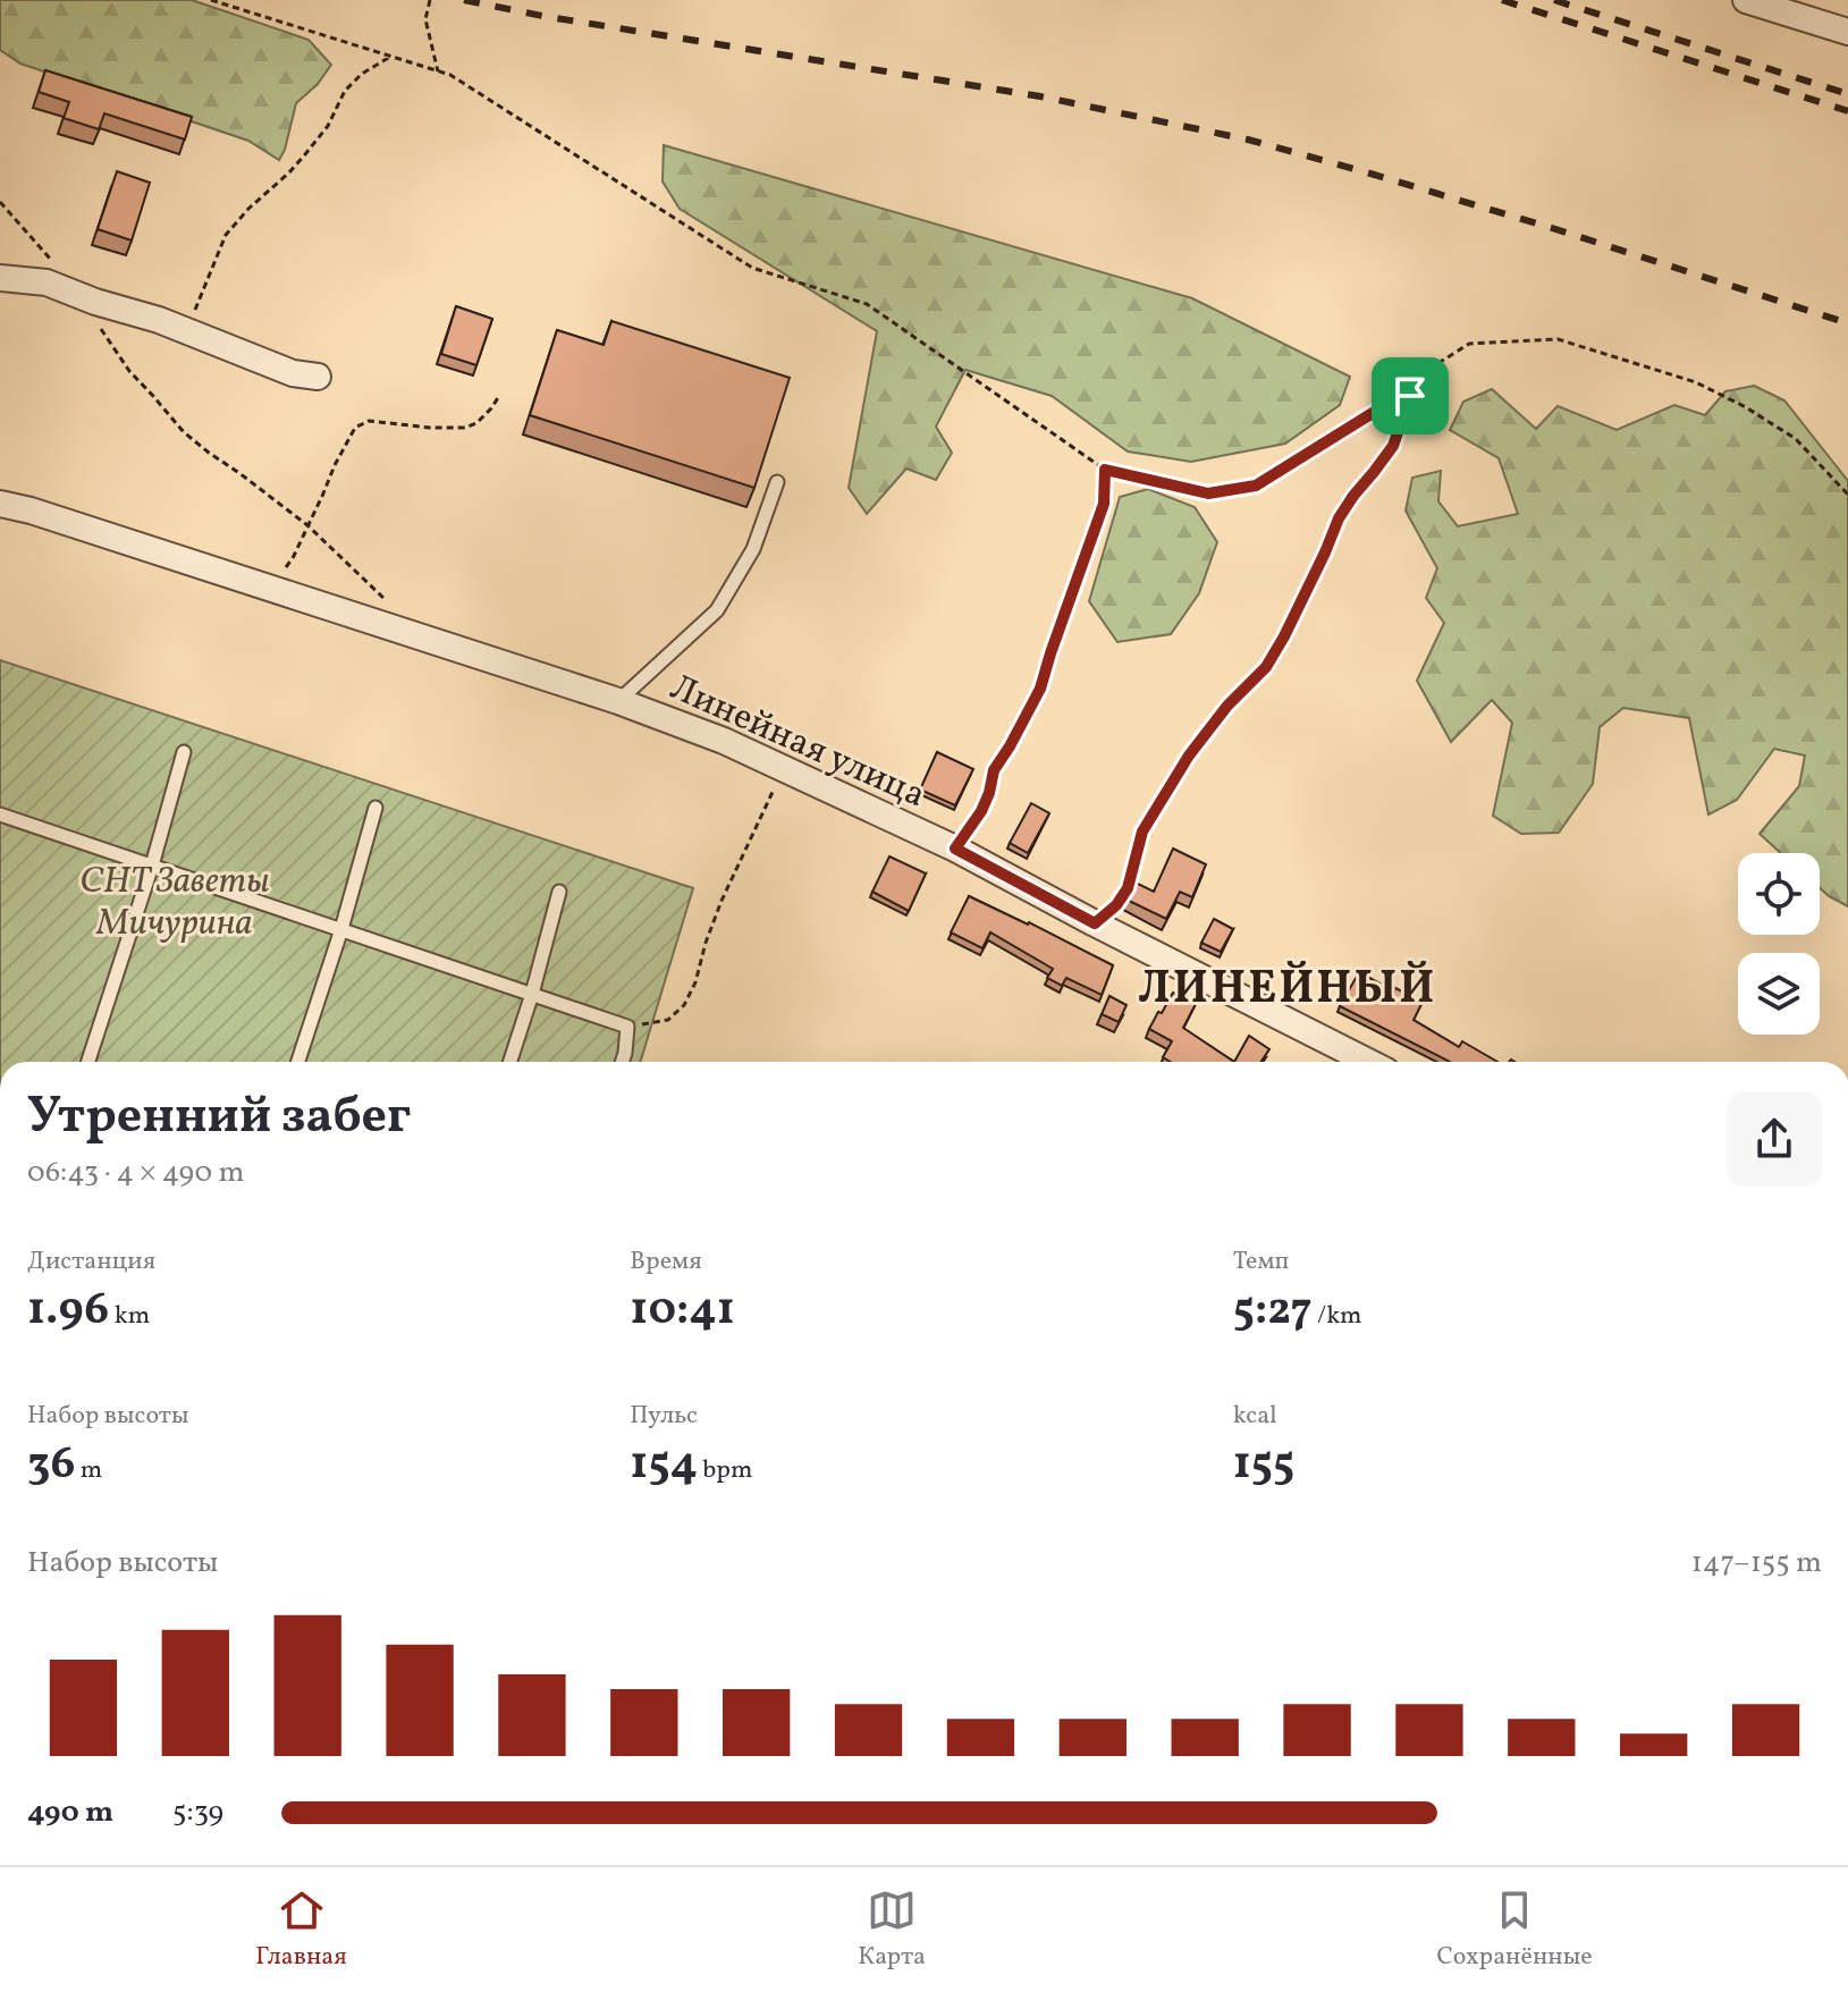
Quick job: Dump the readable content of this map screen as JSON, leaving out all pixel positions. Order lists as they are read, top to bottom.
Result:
{
  "streets": {
    "street": ["Линейная улица"]
  },
  "districts": ["ЛИНЕЙНЫЙ"],
  "parks": ["СНТ Заветы Мичурина"],
  "page": {
    "heading": ["Утренний забег", "06:43 · 4 × 490 m"],
    "stats": [
      ["Дистанция", "1.96 km"],
      ["Время", "10:41"],
      ["Темп", "5:27 /km"],
      ["Набор высоты", "36 m"],
      ["Пульс", "154 bpm"],
      ["kcal", "155"]
    ],
    "chart": ["Набор высоты", "147–155 m"],
    "list": [
      {
        "name": "490 m",
        "note": "5:39"
      }
    ],
    "tabs": ["Главная", "Карта", "Сохранённые"]
  }
}
